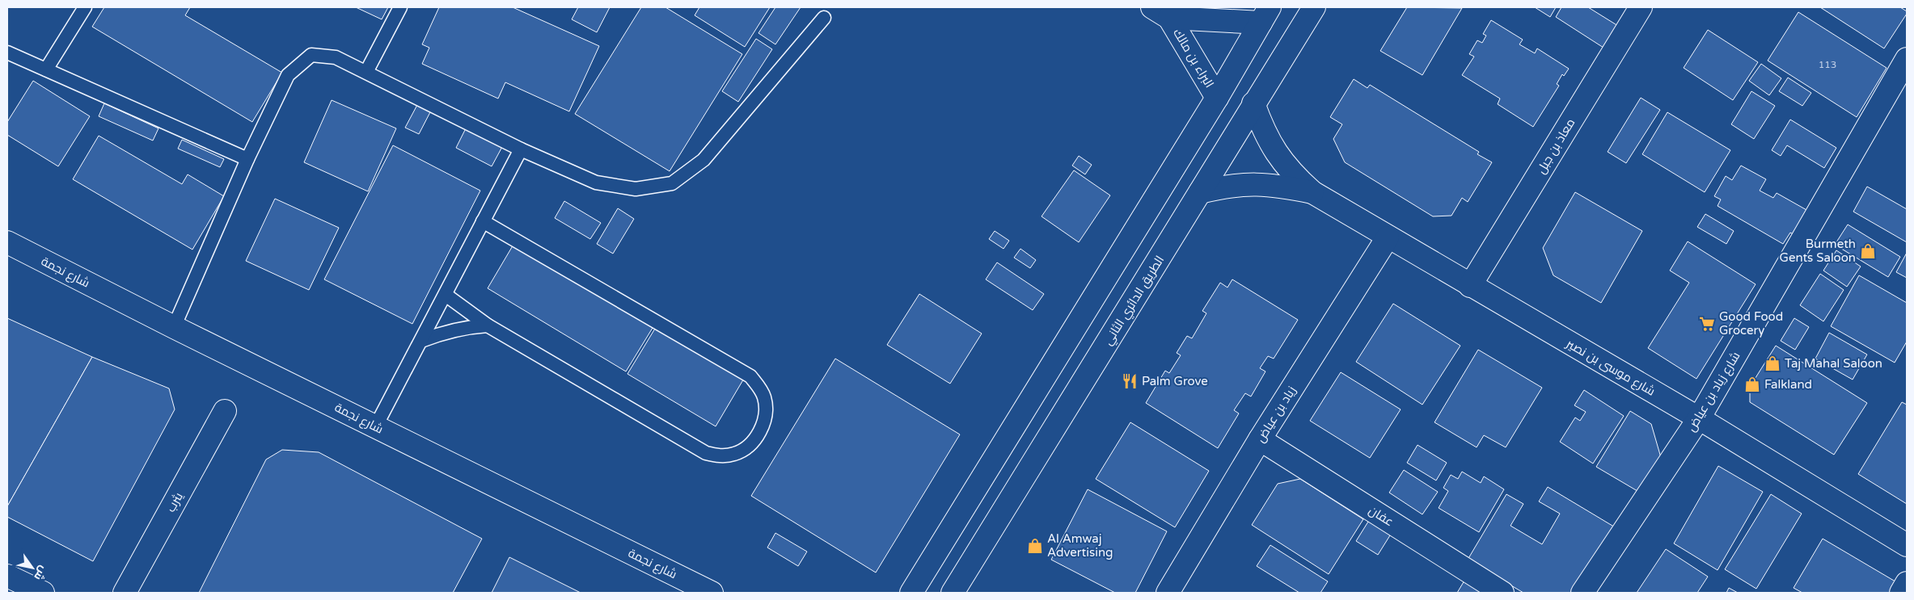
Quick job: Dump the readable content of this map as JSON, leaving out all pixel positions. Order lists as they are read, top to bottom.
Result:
{
  "streets": {
    "street": [
      "البراء بن مالك",
      "معاذ بن جبل",
      "شارع نجمة",
      "الطريق الدائري الثاني",
      "شارع موسى بن نصير",
      "شارع زياد بن عياض",
      "زياد بن عياض",
      "يثرب",
      "عفان"
    ]
  },
  "crossings": [
    ["معاذ بن جبل", "شارع موسى بن نصير"],
    ["الطريق الدائري الثاني", "شارع موسى بن نصير"],
    ["شارع موسى بن نصير", "شارع زياد بن عياض"],
    ["شارع موسى بن نصير", "زياد بن عياض"],
    ["زياد بن عياض", "عفان"]
  ],
  "places": {
    "shop": [
      "Burmeth Gents Saloon",
      "Taj Mahal Saloon",
      "Falkland",
      "Al Amwaj Advertising"
    ],
    "supermarket": ["Good Food Grocery"],
    "restaurant": ["Palm Grove"]
  },
  "house_numbers": ["113"],
  "north": "bottom right"
}
